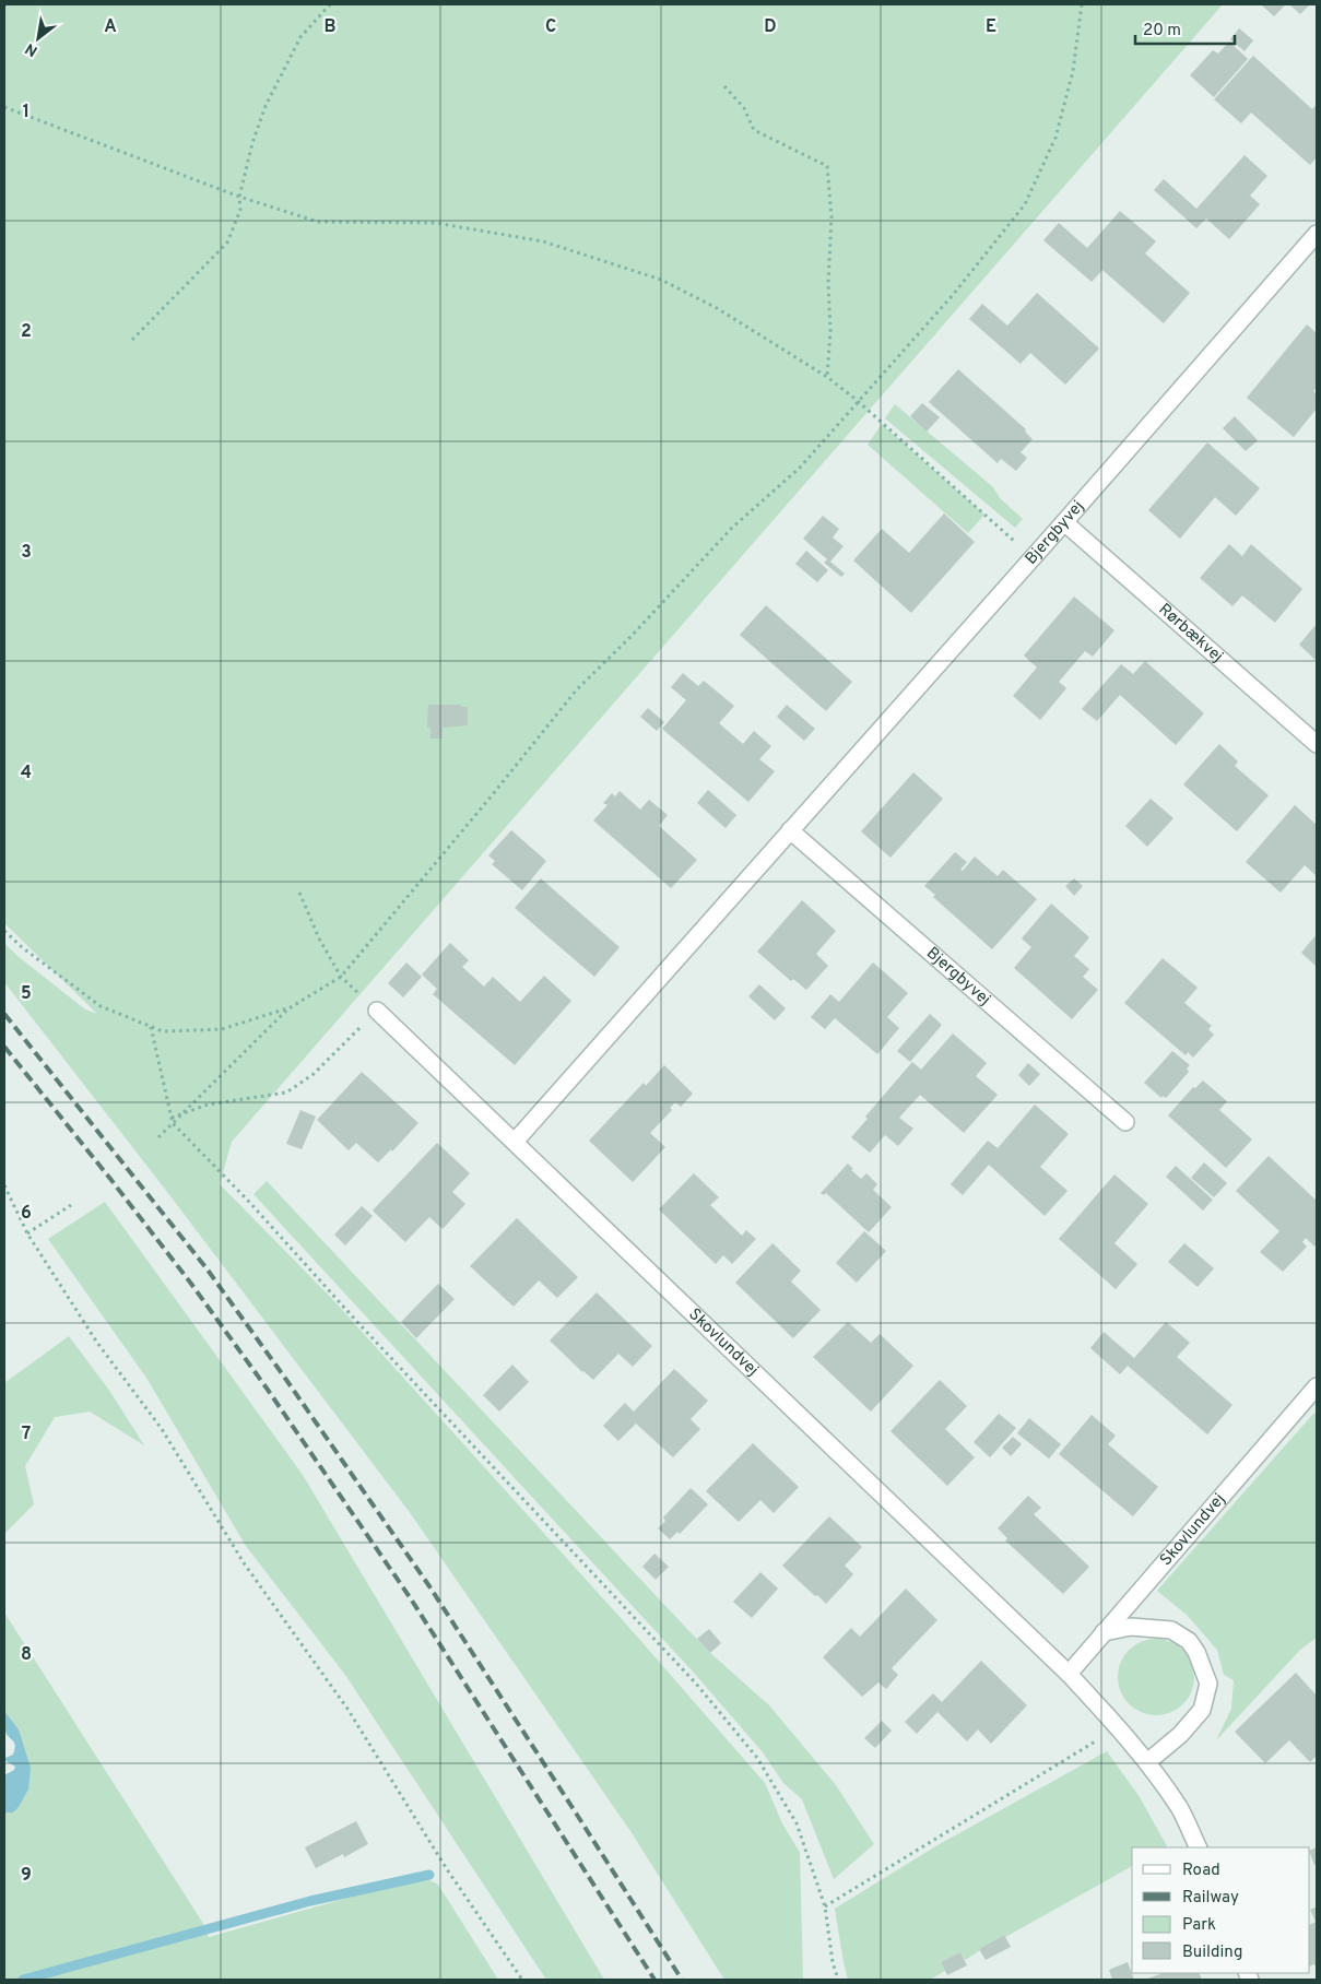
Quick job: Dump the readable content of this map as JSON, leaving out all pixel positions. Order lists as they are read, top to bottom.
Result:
{
  "streets": {
    "street": ["Bjergbyvej", "Rørbækvej", "Skovlundvej"]
  },
  "crossings": [
    ["Bjergbyvej", "Rørbækvej"],
    ["Bjergbyvej", "Skovlundvej"]
  ],
  "legend": [
    "Road",
    "Railway",
    "Park",
    "Building"
  ],
  "scale_bar": "20 m",
  "north": "bottom left",
  "grid": {
    "columns": [
      "A",
      "B",
      "C",
      "D",
      "E"
    ],
    "rows": [
      "1",
      "2",
      "3",
      "4",
      "5",
      "6",
      "7",
      "8",
      "9"
    ]
  }
}
